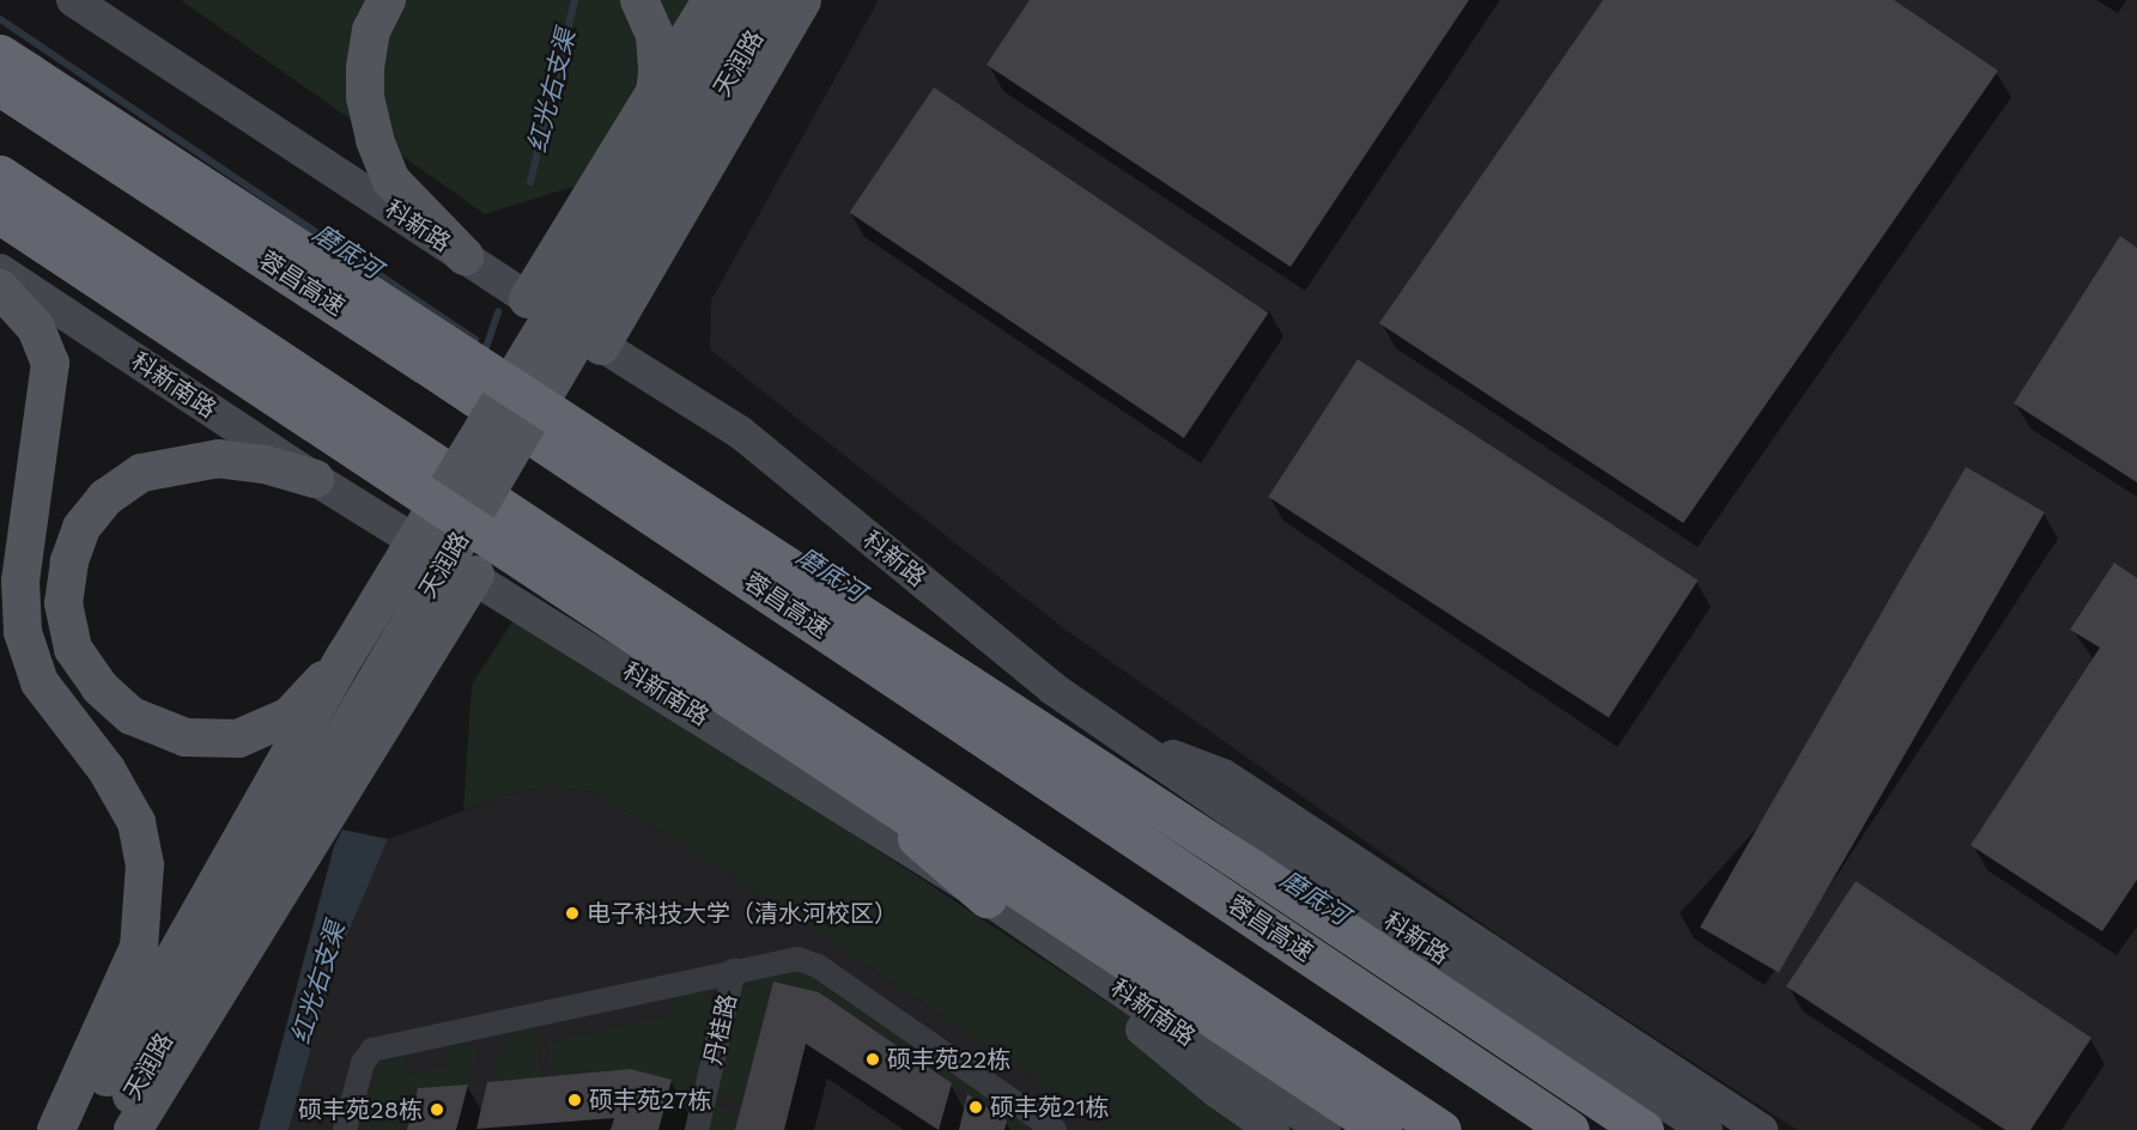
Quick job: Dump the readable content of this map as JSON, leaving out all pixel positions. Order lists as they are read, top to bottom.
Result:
{
  "streets": {
    "highway": ["蓉昌高速"],
    "main road": ["天润路", "科新路", "科新南路"],
    "street": ["丹桂路"]
  },
  "water": ["红光右支渠", "磨底河"],
  "places": [
    "电子科技大学（清水河校区）",
    "硕丰苑22栋",
    "硕丰苑27栋",
    "硕丰苑21栋",
    "硕丰苑28栋"
  ]
}
